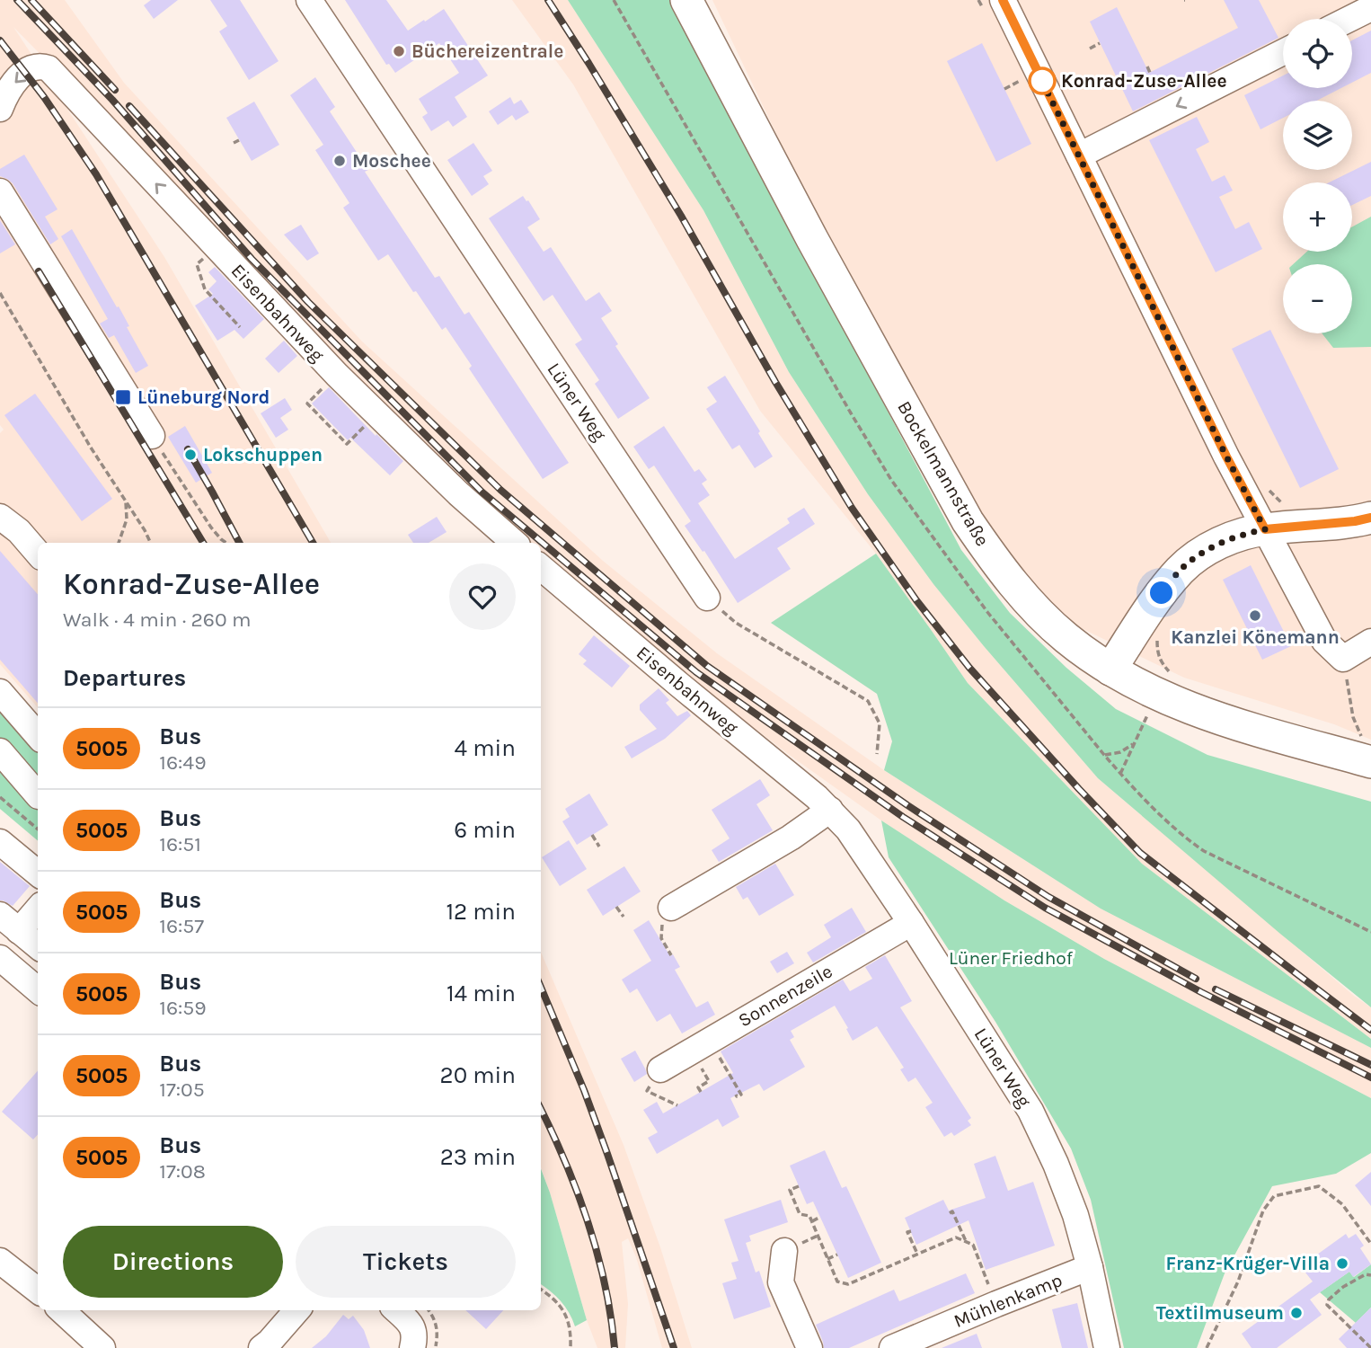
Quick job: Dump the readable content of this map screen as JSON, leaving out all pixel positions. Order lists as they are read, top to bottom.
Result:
{
  "streets": {
    "main road": ["Bockelmannstraße"],
    "street": [
      "Eisenbahnweg",
      "Lüner Weg",
      "Sonnenzeile",
      "Mühlenkamp"
    ]
  },
  "crossings": [
    ["Eisenbahnweg", "Lüner Weg"],
    ["Lüner Weg", "Sonnenzeile"],
    ["Lüner Weg", "Mühlenkamp"]
  ],
  "parks": ["Lüner Friedhof"],
  "places": {
    "other": [
      "Büchereizentrale",
      "Konrad-Zuse-Allee",
      "Moschee",
      "Lokschuppen",
      "Kanzlei Könemann",
      "Franz-Krüger-Villa",
      "Textilmuseum"
    ],
    "transit": ["Lüneburg Nord"]
  },
  "lines": ["bus line 5005"],
  "page": {
    "map_buttons": ["+", "−"],
    "heading": [
      ["Konrad-Zuse-Allee", "Walk · 4 min · 260 m"],
      "Departures"
    ],
    "list": [
      {
        "mark": "5005",
        "name": "Bus",
        "note": "16:49",
        "value": "4 min"
      },
      {
        "mark": "5005",
        "name": "Bus",
        "note": "16:51",
        "value": "6 min"
      },
      {
        "mark": "5005",
        "name": "Bus",
        "note": "16:57",
        "value": "12 min"
      },
      {
        "mark": "5005",
        "name": "Bus",
        "note": "16:59",
        "value": "14 min"
      },
      {
        "mark": "5005",
        "name": "Bus",
        "note": "17:05",
        "value": "20 min"
      },
      {
        "mark": "5005",
        "name": "Bus",
        "note": "17:08",
        "value": "23 min"
      }
    ],
    "buttons": ["Directions", "Tickets"]
  }
}
